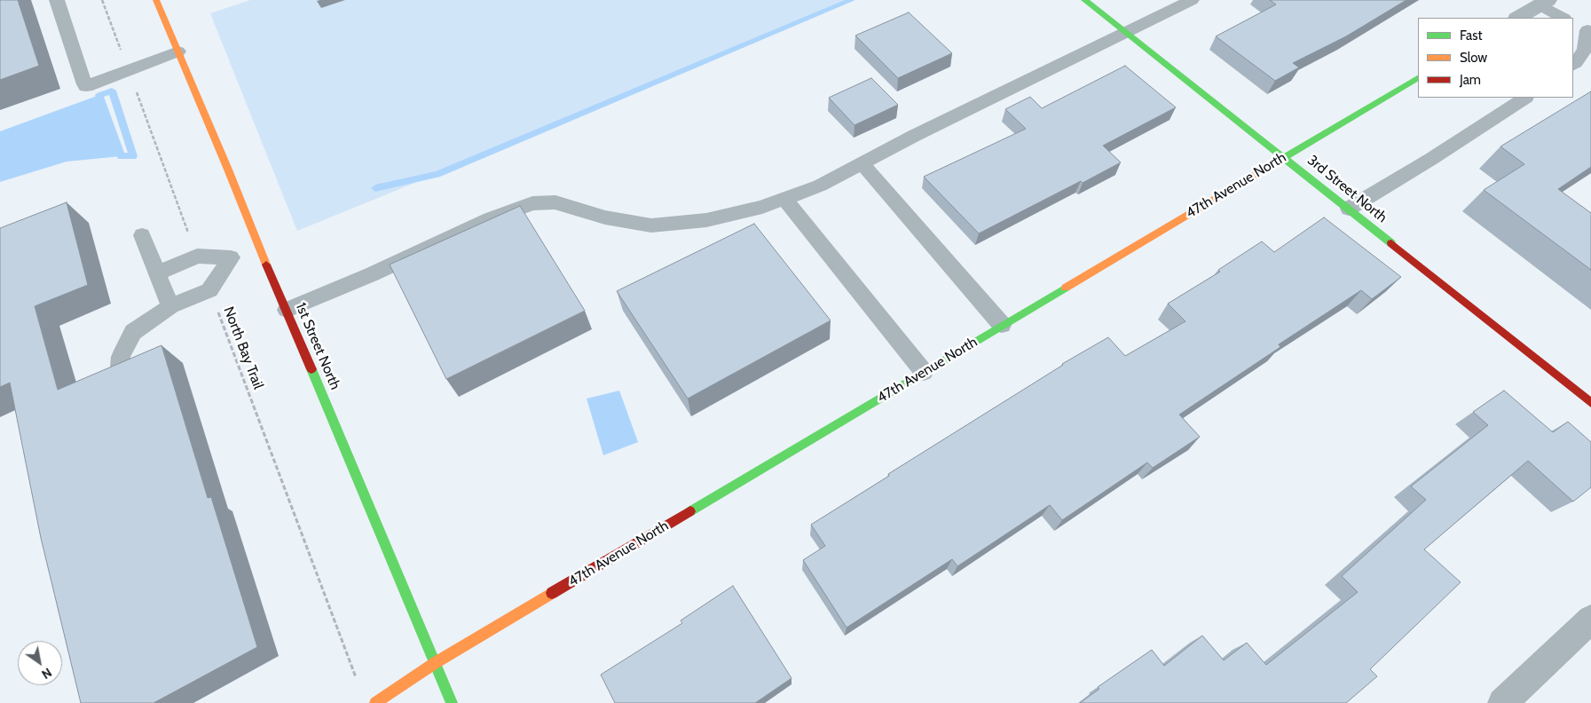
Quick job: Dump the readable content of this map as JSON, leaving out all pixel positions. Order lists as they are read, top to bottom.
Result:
{
  "streets": {
    "street": ["47th Avenue North", "3rd Street North", "1st Street North"],
    "path": ["North Bay Trail"]
  },
  "crossings": [
    ["47th Avenue North", "3rd Street North"],
    ["47th Avenue North", "1st Street North"]
  ],
  "legend": ["Fast", "Slow", "Jam"],
  "north": "bottom right"
}
